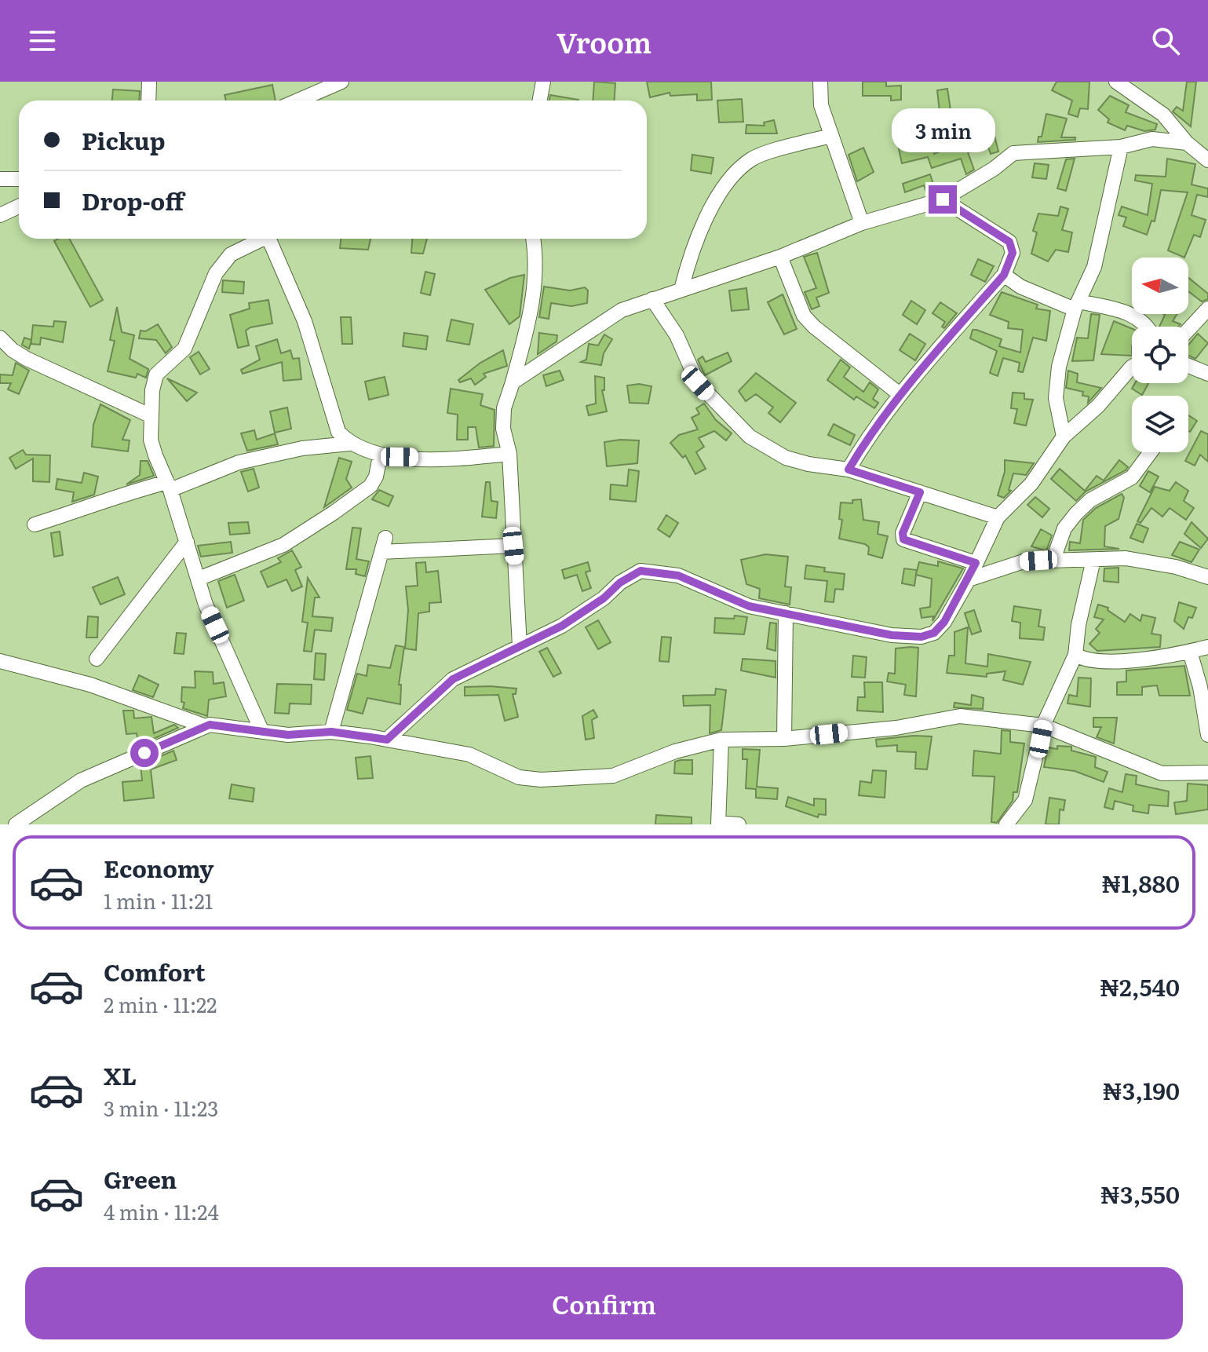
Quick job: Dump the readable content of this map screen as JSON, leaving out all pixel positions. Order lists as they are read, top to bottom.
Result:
{
  "north": "left",
  "page": {
    "header": "Vroom",
    "banner": ["Pickup", "Drop-off"],
    "bubble": "3 min",
    "list": [
      {
        "name": "Economy",
        "note": "1 min · 11:21",
        "value": "₦1,880"
      },
      {
        "name": "Comfort",
        "note": "2 min · 11:22",
        "value": "₦2,540"
      },
      {
        "name": "XL",
        "note": "3 min · 11:23",
        "value": "₦3,190"
      },
      {
        "name": "Green",
        "note": "4 min · 11:24",
        "value": "₦3,550"
      }
    ],
    "buttons": "Confirm"
  }
}
